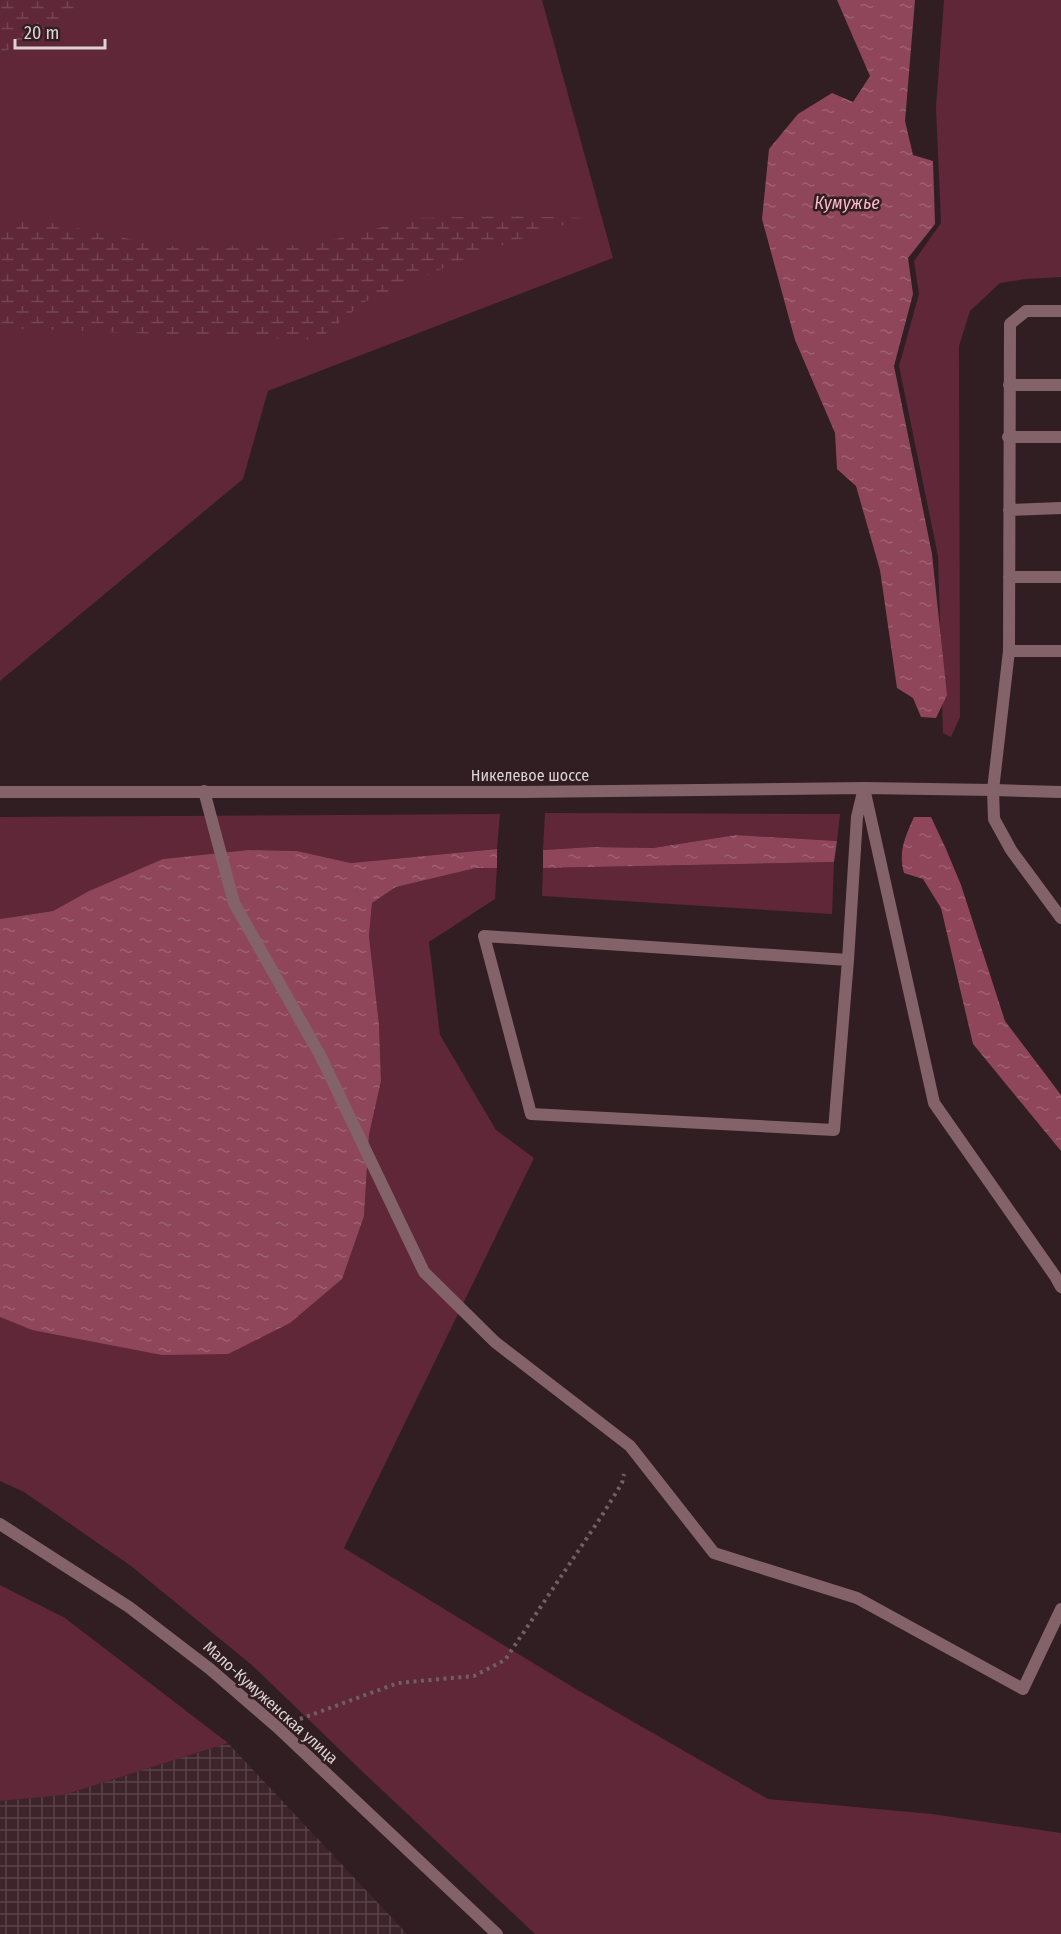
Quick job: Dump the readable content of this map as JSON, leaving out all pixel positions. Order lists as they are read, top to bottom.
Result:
{
  "streets": {
    "street": ["Никелевое шоссе", "Мало-Кумуженская улица"]
  },
  "water": ["Кумужье"],
  "scale_bar": "20 m"
}
